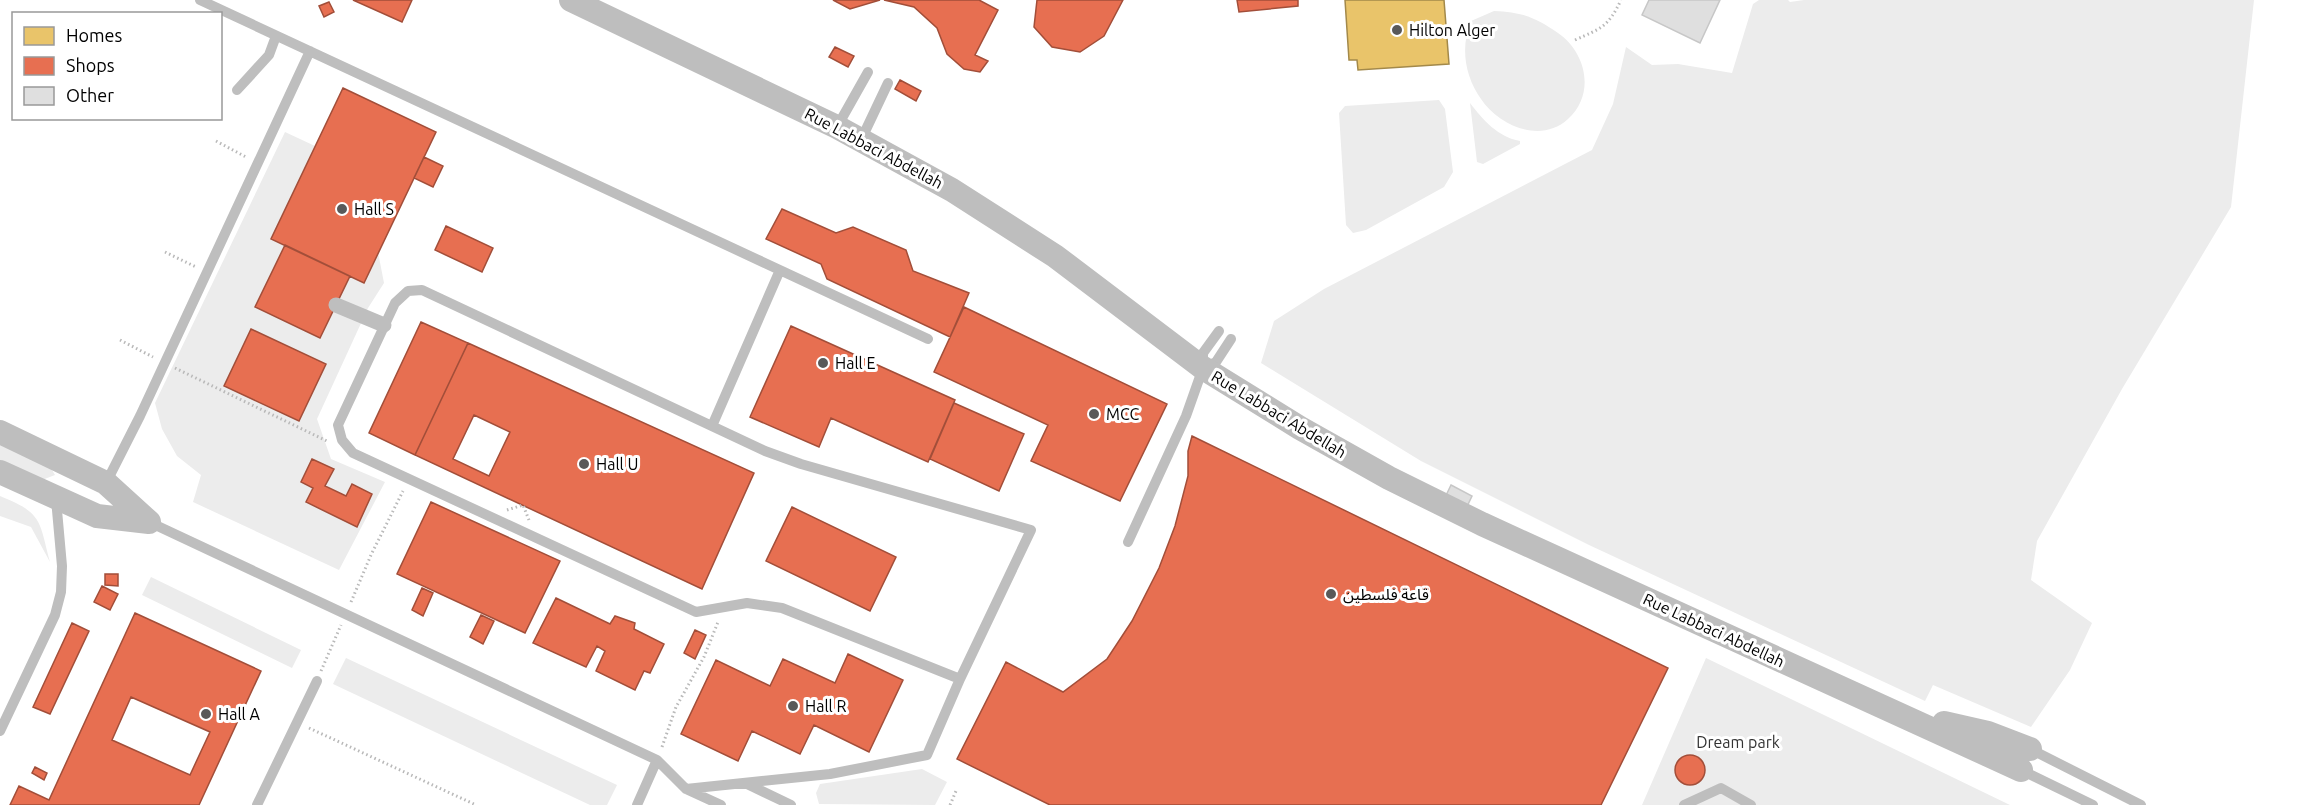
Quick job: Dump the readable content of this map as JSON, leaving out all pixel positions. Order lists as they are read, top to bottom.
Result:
{
  "streets": {
    "street": ["Rue Labbaci Abdellah"]
  },
  "parks": ["Dream park"],
  "places": [
    "Hilton Alger",
    "Hall S",
    "Hall E",
    "MCC",
    "Hall U",
    "قاعة فلسطين",
    "Hall R",
    "Hall A"
  ],
  "legend": ["Homes", "Shops", "Other"]
}
